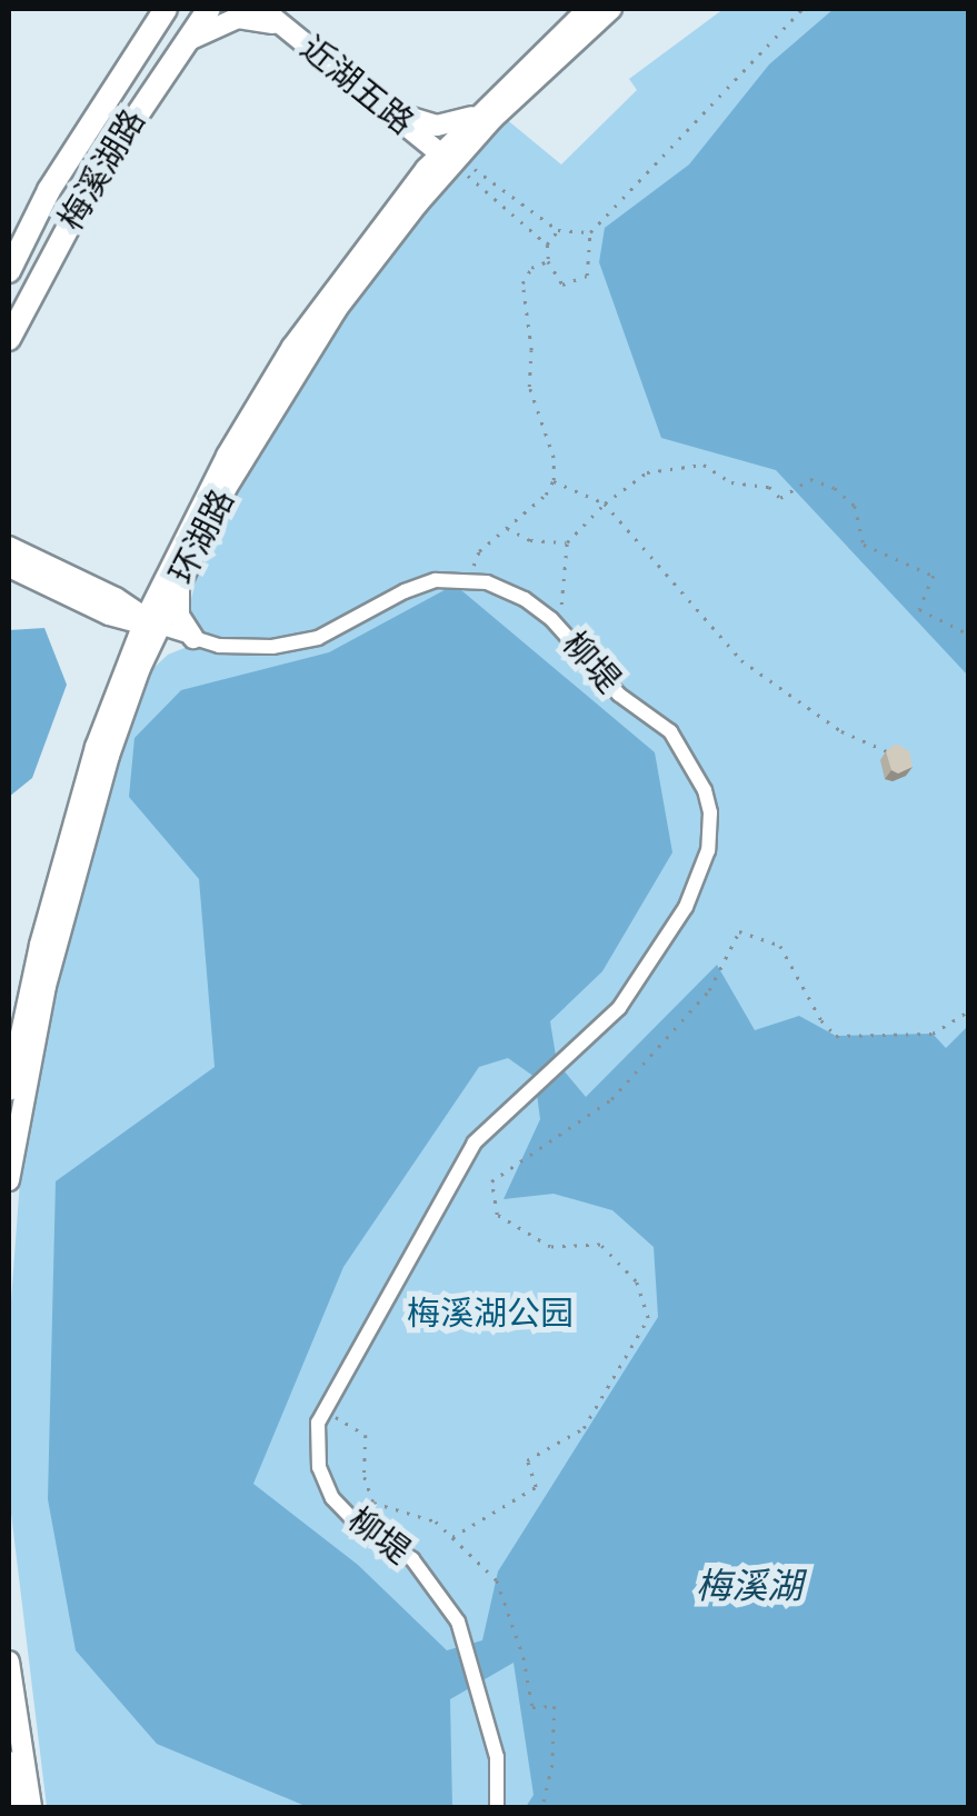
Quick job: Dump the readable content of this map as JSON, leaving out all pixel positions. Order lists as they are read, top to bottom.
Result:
{
  "streets": {
    "main road": ["近湖五路", "梅溪湖路", "环湖路"],
    "street": ["柳堤"]
  },
  "crossings": [
    ["近湖五路", "环湖路"],
    ["环湖路", "柳堤"]
  ],
  "water": ["梅溪湖"],
  "parks": ["梅溪湖公园"]
}
